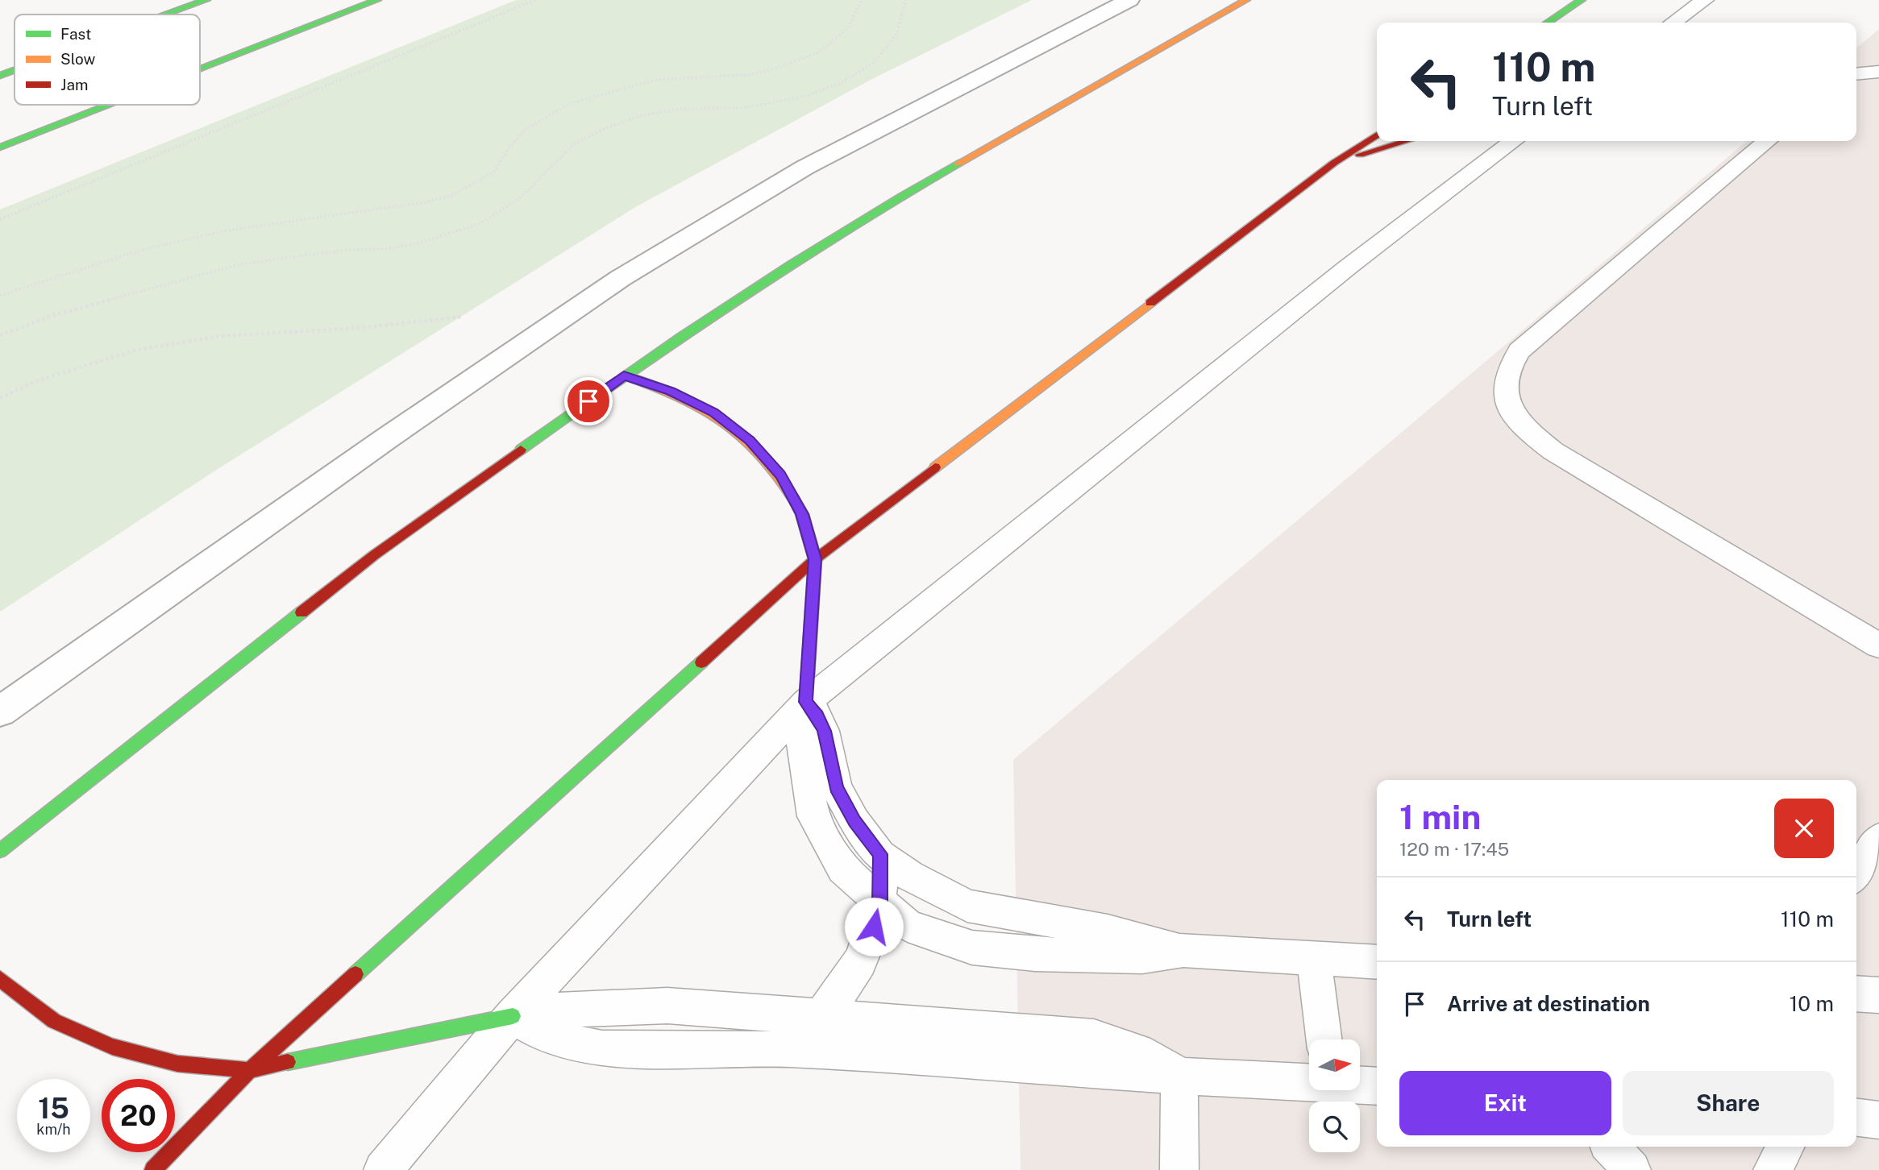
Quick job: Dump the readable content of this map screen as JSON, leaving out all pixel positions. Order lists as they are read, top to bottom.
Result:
{
  "legend": ["Fast", "Slow", "Jam"],
  "north": "right",
  "page": {
    "turn": ["110 m", "Turn left"],
    "heading": ["1 min", "120 m · 17:45"],
    "list": [
      {
        "name": "Turn left",
        "value": "110 m"
      },
      {
        "name": "Arrive at destination",
        "value": "10 m"
      }
    ],
    "buttons": ["Exit", "Share"],
    "speed": "15 km/h",
    "limit": "20"
  }
}
